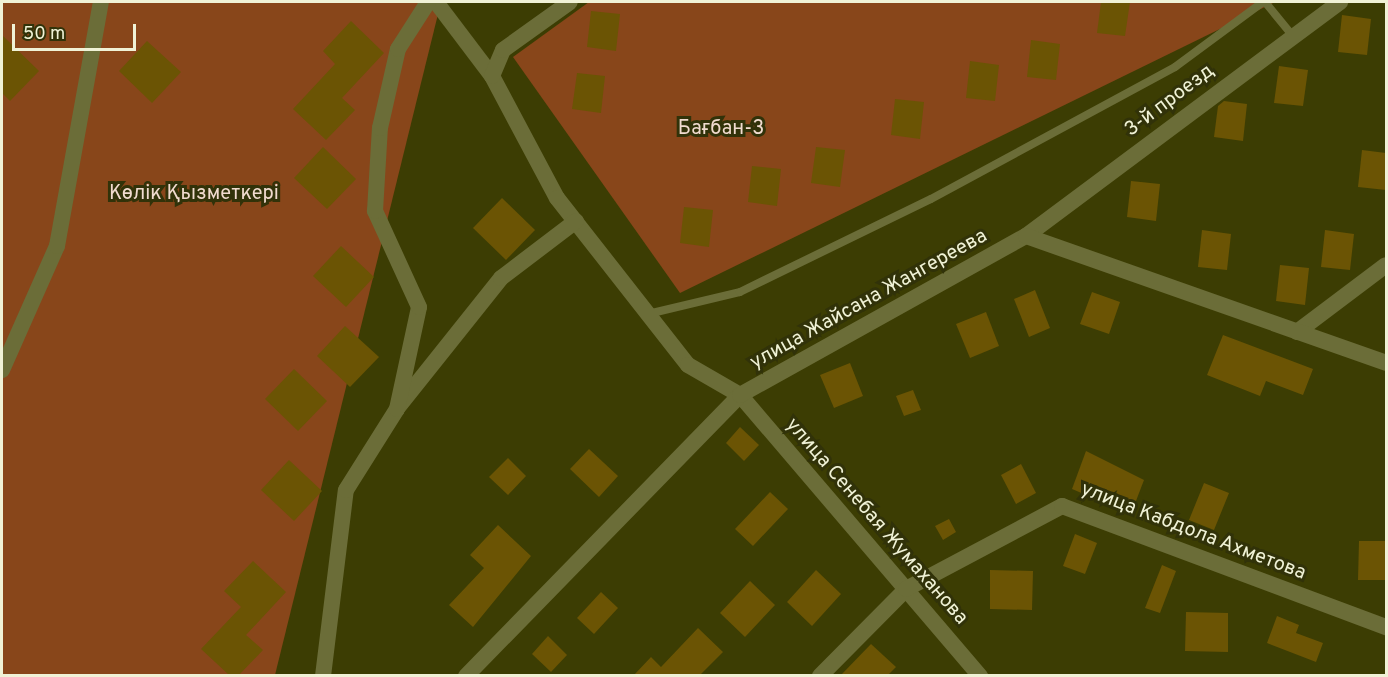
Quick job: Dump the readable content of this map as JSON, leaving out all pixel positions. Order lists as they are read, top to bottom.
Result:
{
  "streets": {
    "street": [
      "3-й проезд",
      "улица Жайсана Жангереева",
      "улица Сенебая Жумаханова",
      "улица Кабдола Ахметова"
    ]
  },
  "crossings": [
    ["3-й проезд", "улица Жайсана Жангереева"],
    ["улица Жайсана Жангереева", "улица Сенебая Жумаханова"],
    ["улица Сенебая Жумаханова", "улица Кабдола Ахметова"]
  ],
  "parks": ["Бағбан-3", "Көлік Қызметкері"],
  "scale_bar": "50 m"
}
